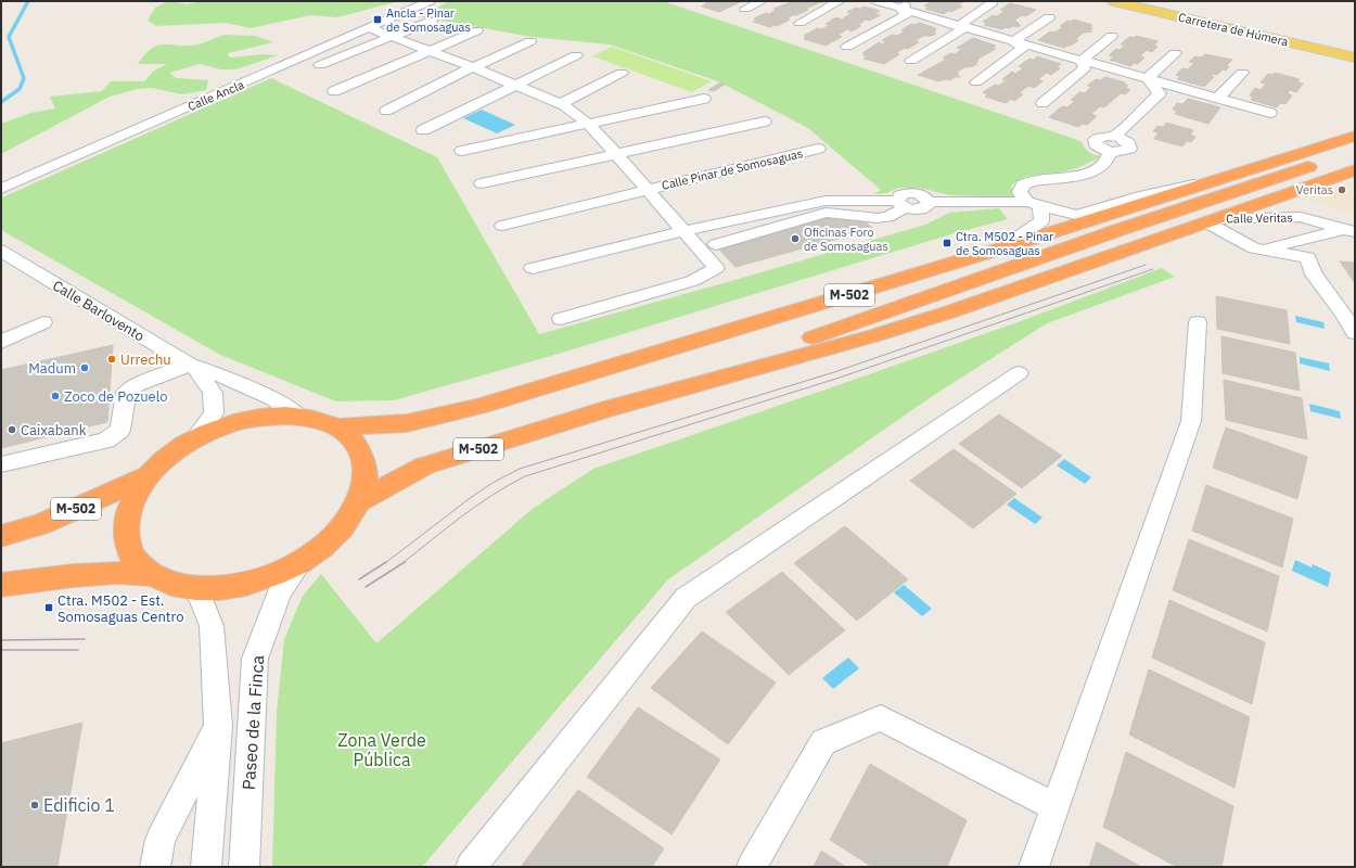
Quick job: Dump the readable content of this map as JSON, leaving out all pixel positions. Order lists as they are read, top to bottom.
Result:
{
  "streets": {
    "highway": ["M-502"],
    "main road": ["Carretera de Húmera"],
    "street": [
      "Calle Ancla",
      "Calle Pinar de Somosaguas",
      "Calle Veritas",
      "Calle Barlovento",
      "Paseo de la Finca"
    ]
  },
  "crossings": [
    ["Calle Ancla", "Calle Pinar de Somosaguas"],
    ["Calle Veritas", "M-502"],
    ["M-502", "Calle Barlovento"],
    ["M-502", "Paseo de la Finca"]
  ],
  "parks": ["Zona Verde Pública"],
  "places": {
    "transit": ["Ancla - Pinar de Somosaguas", "Ctra. M502 - Pinar de Somosaguas", "Ctra. M502 - Est. Somosaguas Centro"],
    "other": [
      "Veritas",
      "Oficinas Foro de Somosaguas",
      "Urrechu",
      "Madum",
      "Zoco de Pozuelo",
      "Caixabank",
      "Edificio 1"
    ]
  }
}
